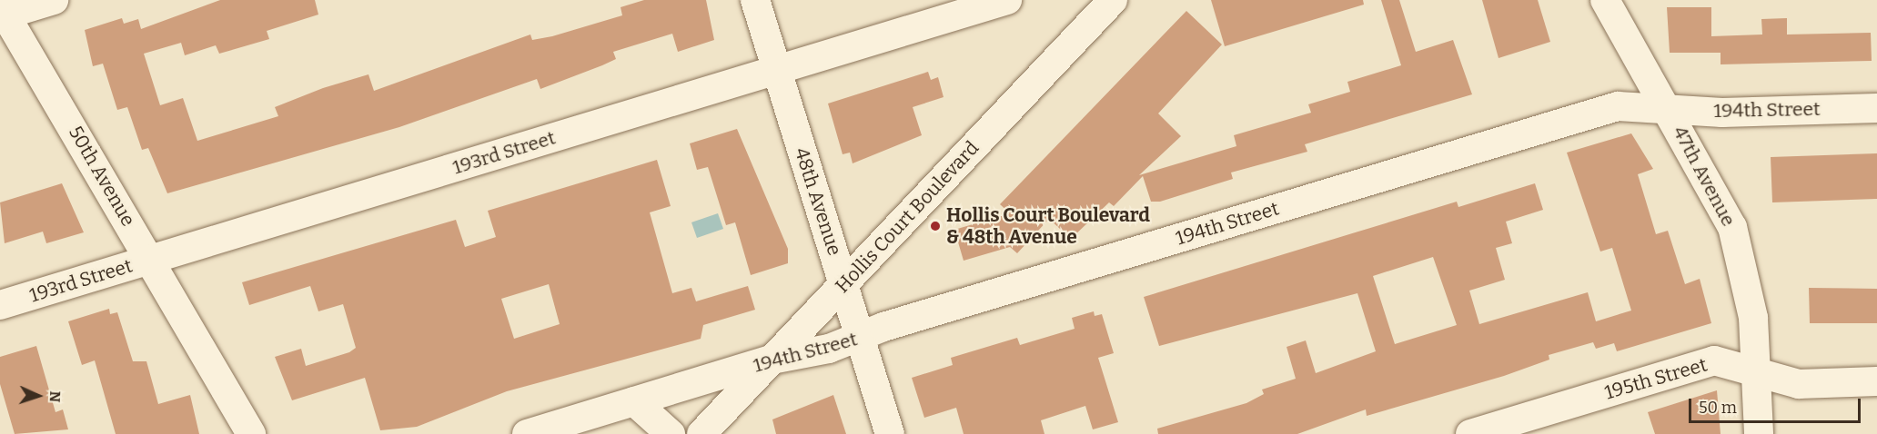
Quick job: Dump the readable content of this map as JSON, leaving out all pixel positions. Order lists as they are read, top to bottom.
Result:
{
  "streets": {
    "street": [
      "194th Street",
      "193rd Street",
      "50th Avenue",
      "47th Avenue",
      "48th Avenue",
      "Hollis Court Boulevard",
      "195th Street"
    ]
  },
  "crossings": [
    ["194th Street", "47th Avenue"],
    ["194th Street", "48th Avenue"],
    ["194th Street", "Hollis Court Boulevard"],
    ["193rd Street", "50th Avenue"],
    ["193rd Street", "48th Avenue"],
    ["47th Avenue", "195th Street"],
    ["48th Avenue", "Hollis Court Boulevard"]
  ],
  "places": ["Hollis Court Boulevard & 48th Avenue"],
  "scale_bar": "50 m",
  "north": "right"
}
